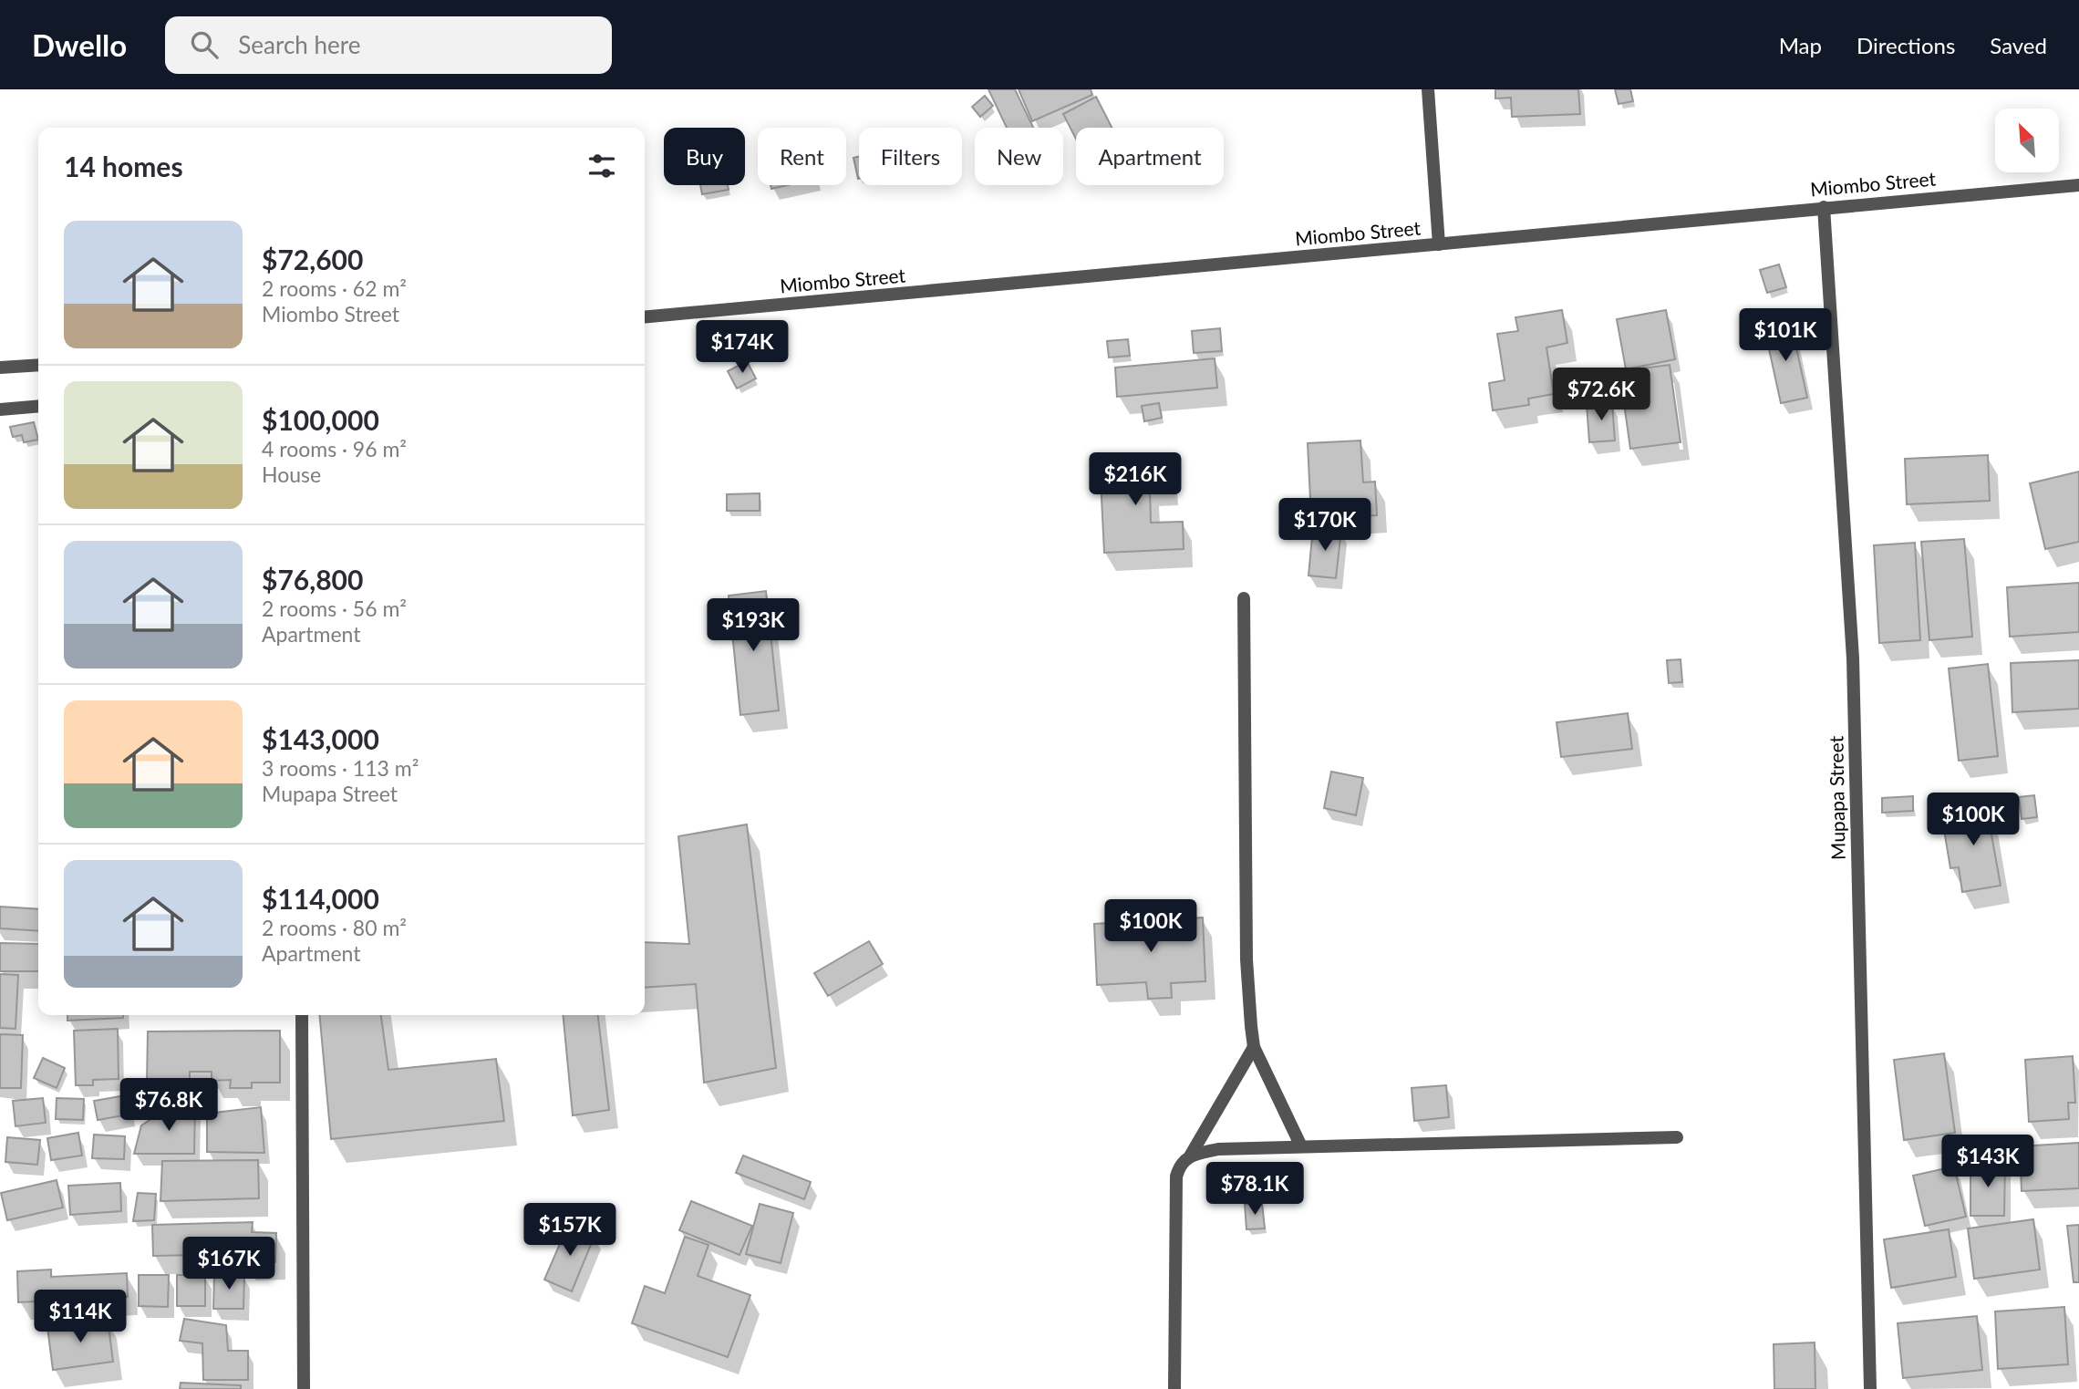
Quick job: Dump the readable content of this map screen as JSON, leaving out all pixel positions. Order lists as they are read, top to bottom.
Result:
{
  "streets": {
    "street": ["Miombo Street", "Mupapa Street"]
  },
  "crossings": [
    ["Miombo Street", "Mupapa Street"]
  ],
  "north": "top left",
  "page": {
    "header": "Dwello",
    "search": "Search here",
    "nav": ["Map", "Directions", "Saved"],
    "chip": [
      "Buy",
      "Rent",
      "Filters",
      "New",
      "Apartment"
    ],
    "heading": "14 homes",
    "list": [
      {
        "name": "$72,600",
        "note": "2 rooms · 62 m² · Miombo Street"
      },
      {
        "name": "$100,000",
        "note": "4 rooms · 96 m² · House"
      },
      {
        "name": "$76,800",
        "note": "2 rooms · 56 m² · Apartment"
      },
      {
        "name": "$143,000",
        "note": "3 rooms · 113 m² · Mupapa Street"
      },
      {
        "name": "$114,000",
        "note": "2 rooms · 80 m² · Apartment"
      }
    ],
    "price": [
      "$101K",
      "$174K",
      "$72.6K",
      "$216K",
      "$170K",
      "$193K",
      "$100K",
      "$100K",
      "$76.8K",
      "$143K",
      "$78.1K",
      "$157K",
      "$167K",
      "$114K"
    ]
  }
}
